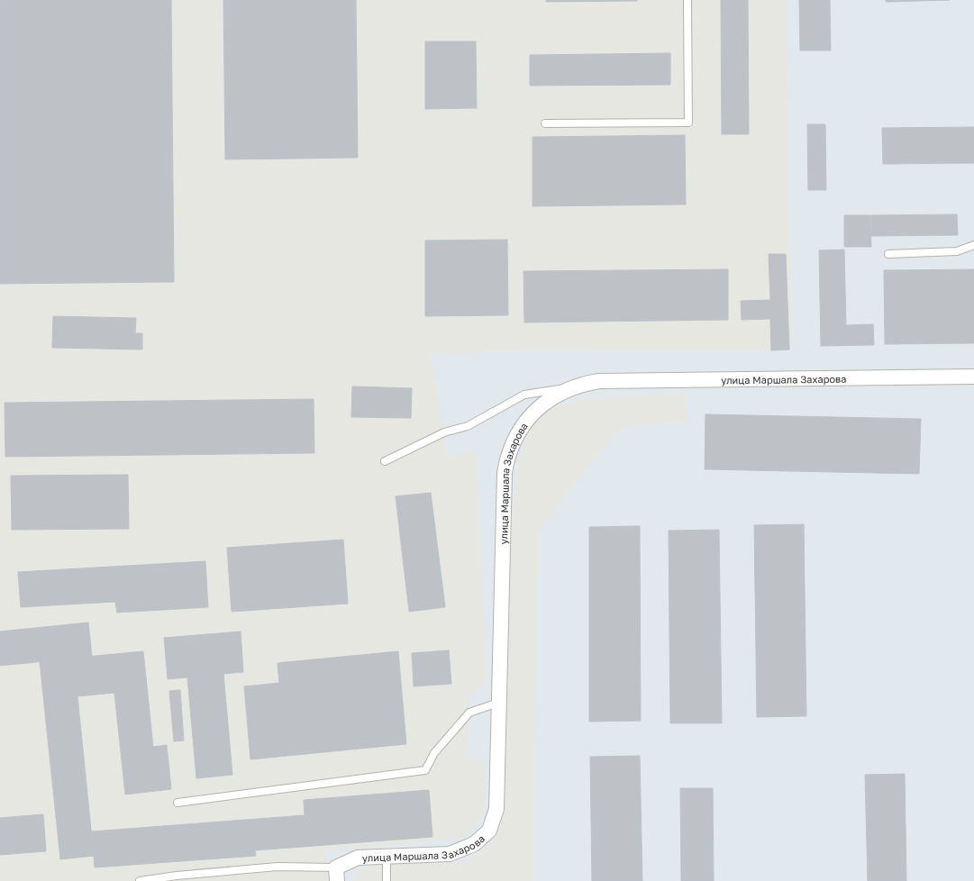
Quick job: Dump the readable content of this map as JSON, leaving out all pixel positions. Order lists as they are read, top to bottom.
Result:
{
  "streets": {
    "street": ["улица Маршала Захарова"]
  }
}
